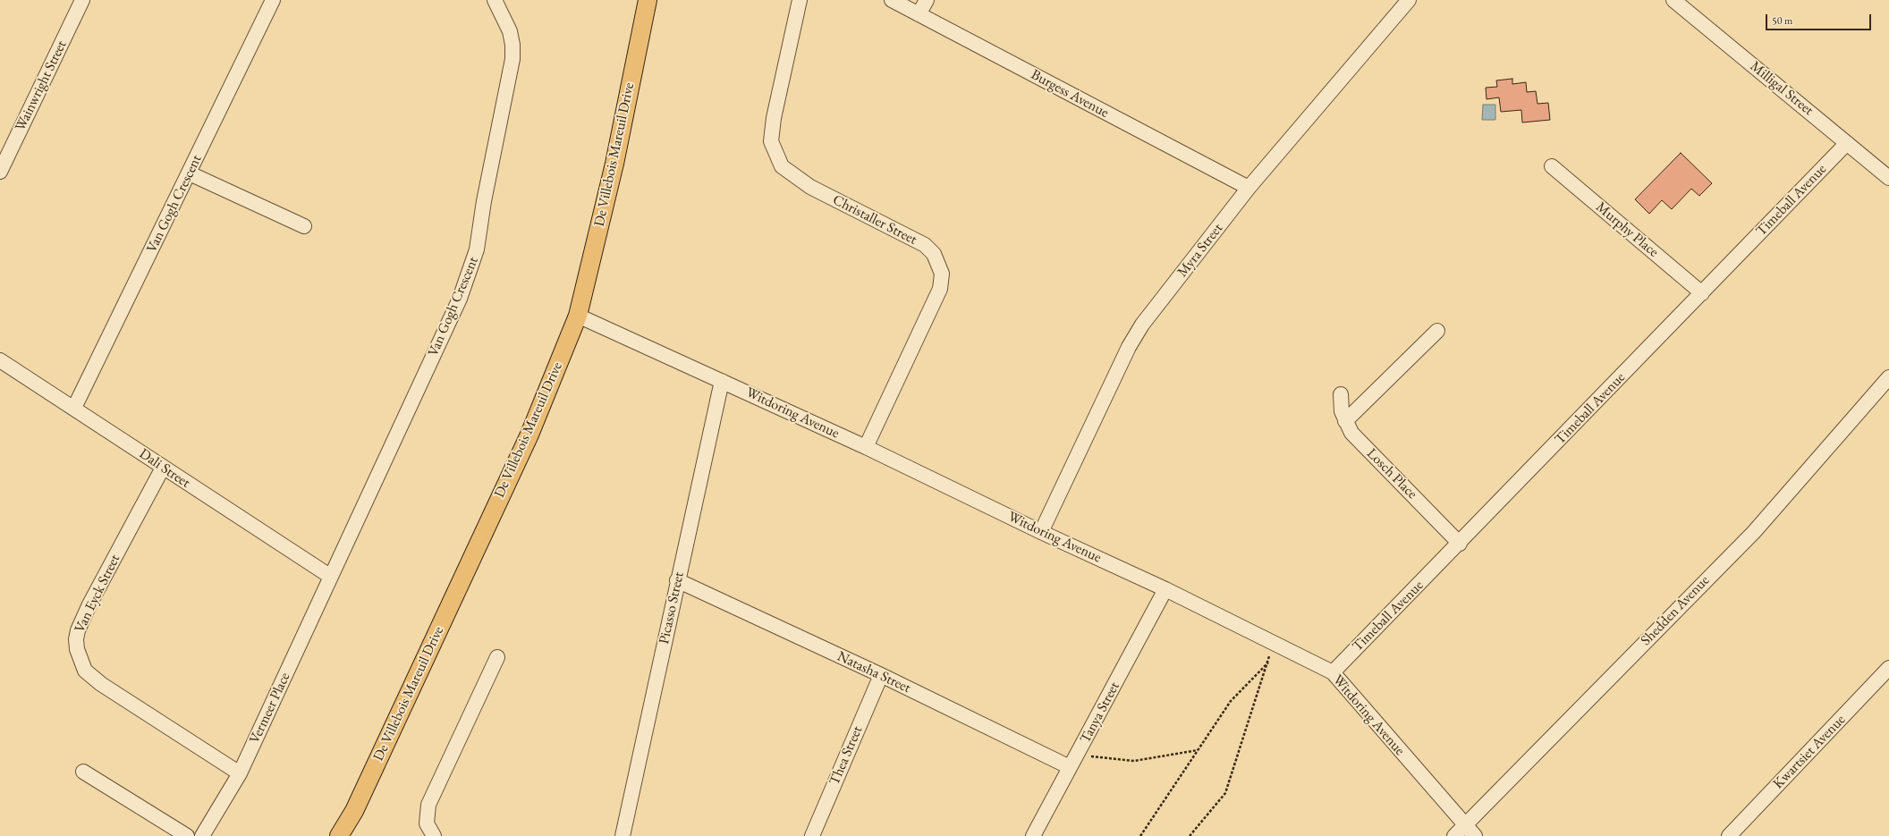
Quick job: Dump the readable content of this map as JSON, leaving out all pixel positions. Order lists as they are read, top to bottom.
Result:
{
  "streets": {
    "main road": ["De Villebois Mareuil Drive"],
    "street": [
      "Wainwright Street",
      "Milligal Street",
      "Burgess Avenue",
      "Timeball Avenue",
      "Van Gogh Crescent",
      "Christaller Street",
      "Murphy Place",
      "Myra Street",
      "Witdoring Avenue",
      "Dali Street",
      "Losch Place",
      "Van Eyck Street",
      "Picasso Street",
      "Shedden Avenue",
      "Natasha Street",
      "Vermeer Place",
      "Tanya Street",
      "Kwartsiet Avenue",
      "Thea Street"
    ]
  },
  "crossings": [
    ["Milligal Street", "Timeball Avenue"],
    ["Burgess Avenue", "Myra Street"],
    ["De Villebois Mareuil Drive", "Witdoring Avenue"],
    ["Timeball Avenue", "Murphy Place"],
    ["Timeball Avenue", "Witdoring Avenue"],
    ["Timeball Avenue", "Losch Place"],
    ["Van Gogh Crescent", "Dali Street"],
    ["Van Gogh Crescent", "Vermeer Place"],
    ["Christaller Street", "Witdoring Avenue"],
    ["Myra Street", "Witdoring Avenue"],
    ["Witdoring Avenue", "Picasso Street"],
    ["Witdoring Avenue", "Shedden Avenue"],
    ["Witdoring Avenue", "Tanya Street"],
    ["Dali Street", "Van Eyck Street"],
    ["Dali Street", "Vermeer Place"],
    ["Van Eyck Street", "Vermeer Place"],
    ["Picasso Street", "Natasha Street"],
    ["Natasha Street", "Tanya Street"],
    ["Natasha Street", "Thea Street"]
  ],
  "scale_bar": "50 m"
}
